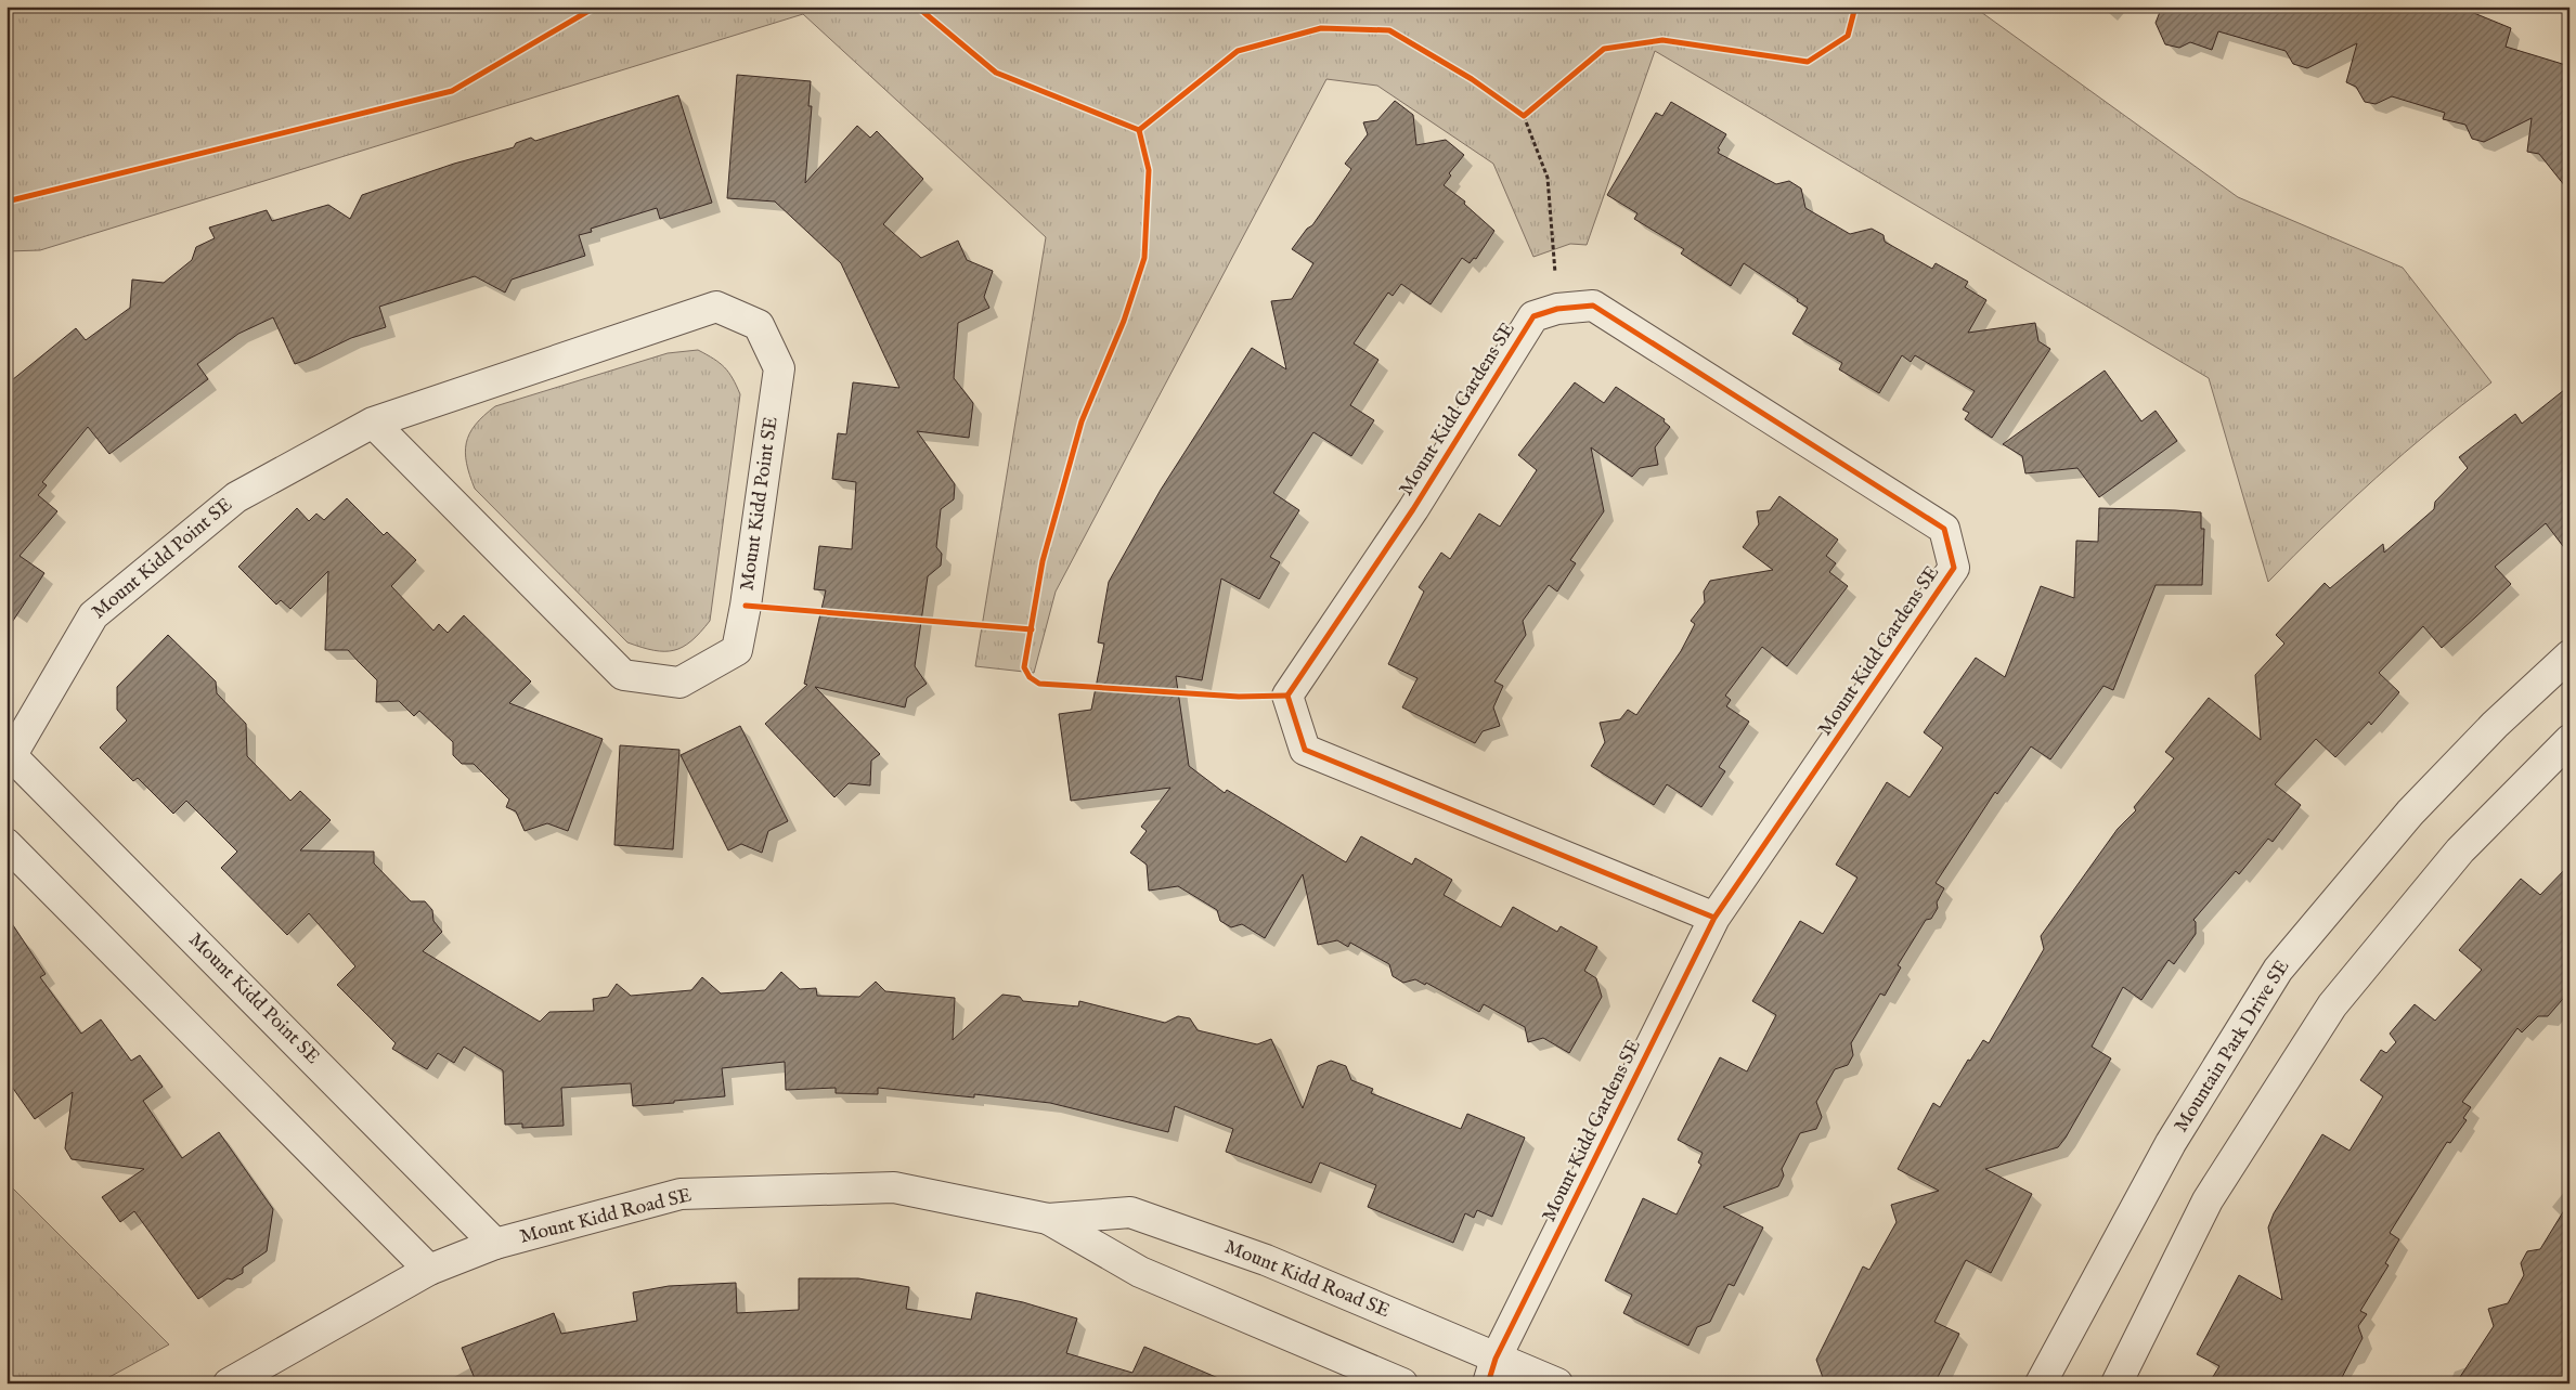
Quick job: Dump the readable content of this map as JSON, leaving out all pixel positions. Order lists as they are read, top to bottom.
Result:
{
  "streets": {
    "street": [
      "Mount Kidd Gardens SE",
      "Mount Kidd Point SE",
      "Mountain Park Drive SE",
      "Mount Kidd Road SE"
    ]
  },
  "crossings": [
    ["Mount Kidd Gardens SE", "Mount Kidd Road SE"],
    ["Mount Kidd Point SE", "Mount Kidd Road SE"]
  ]
}
